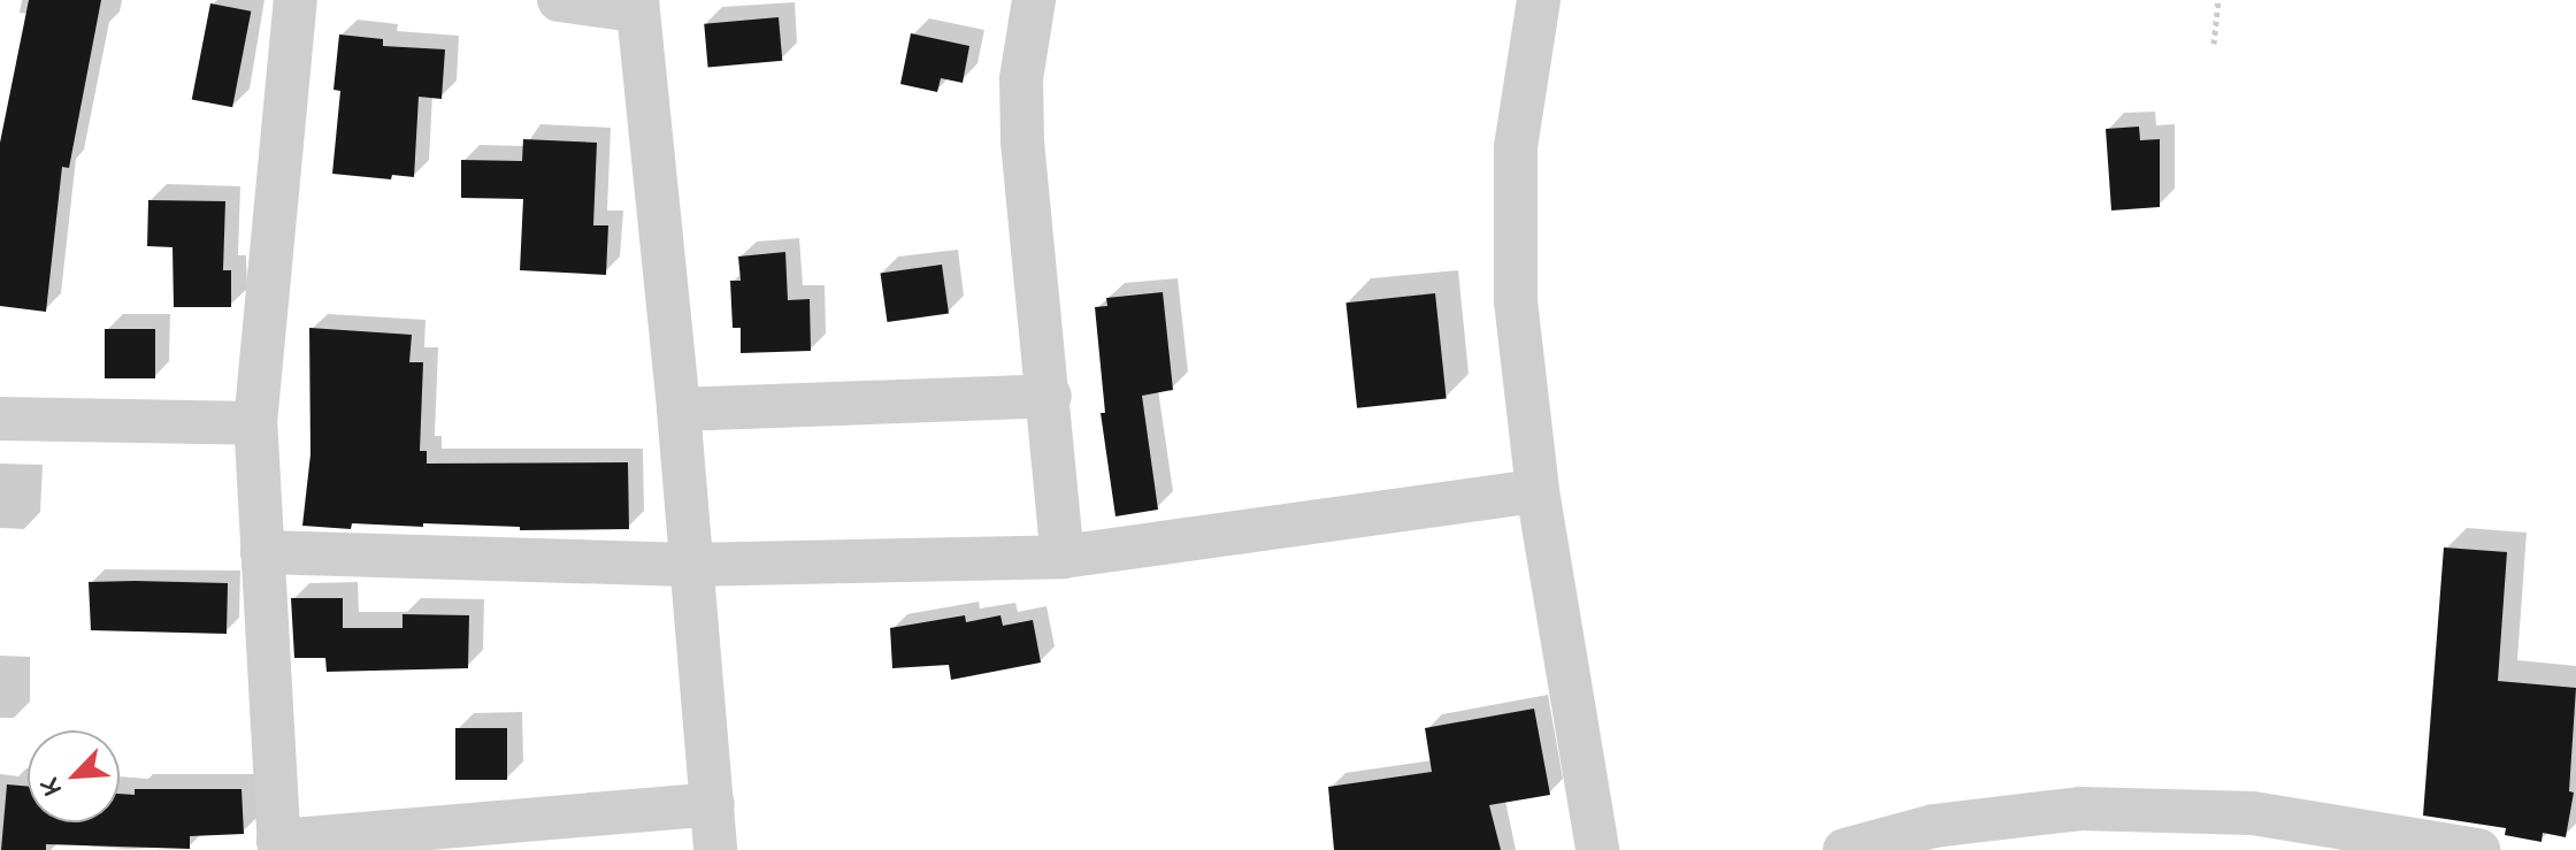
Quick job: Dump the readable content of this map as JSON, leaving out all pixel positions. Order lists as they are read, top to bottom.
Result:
{
  "north": "bottom left"
}
